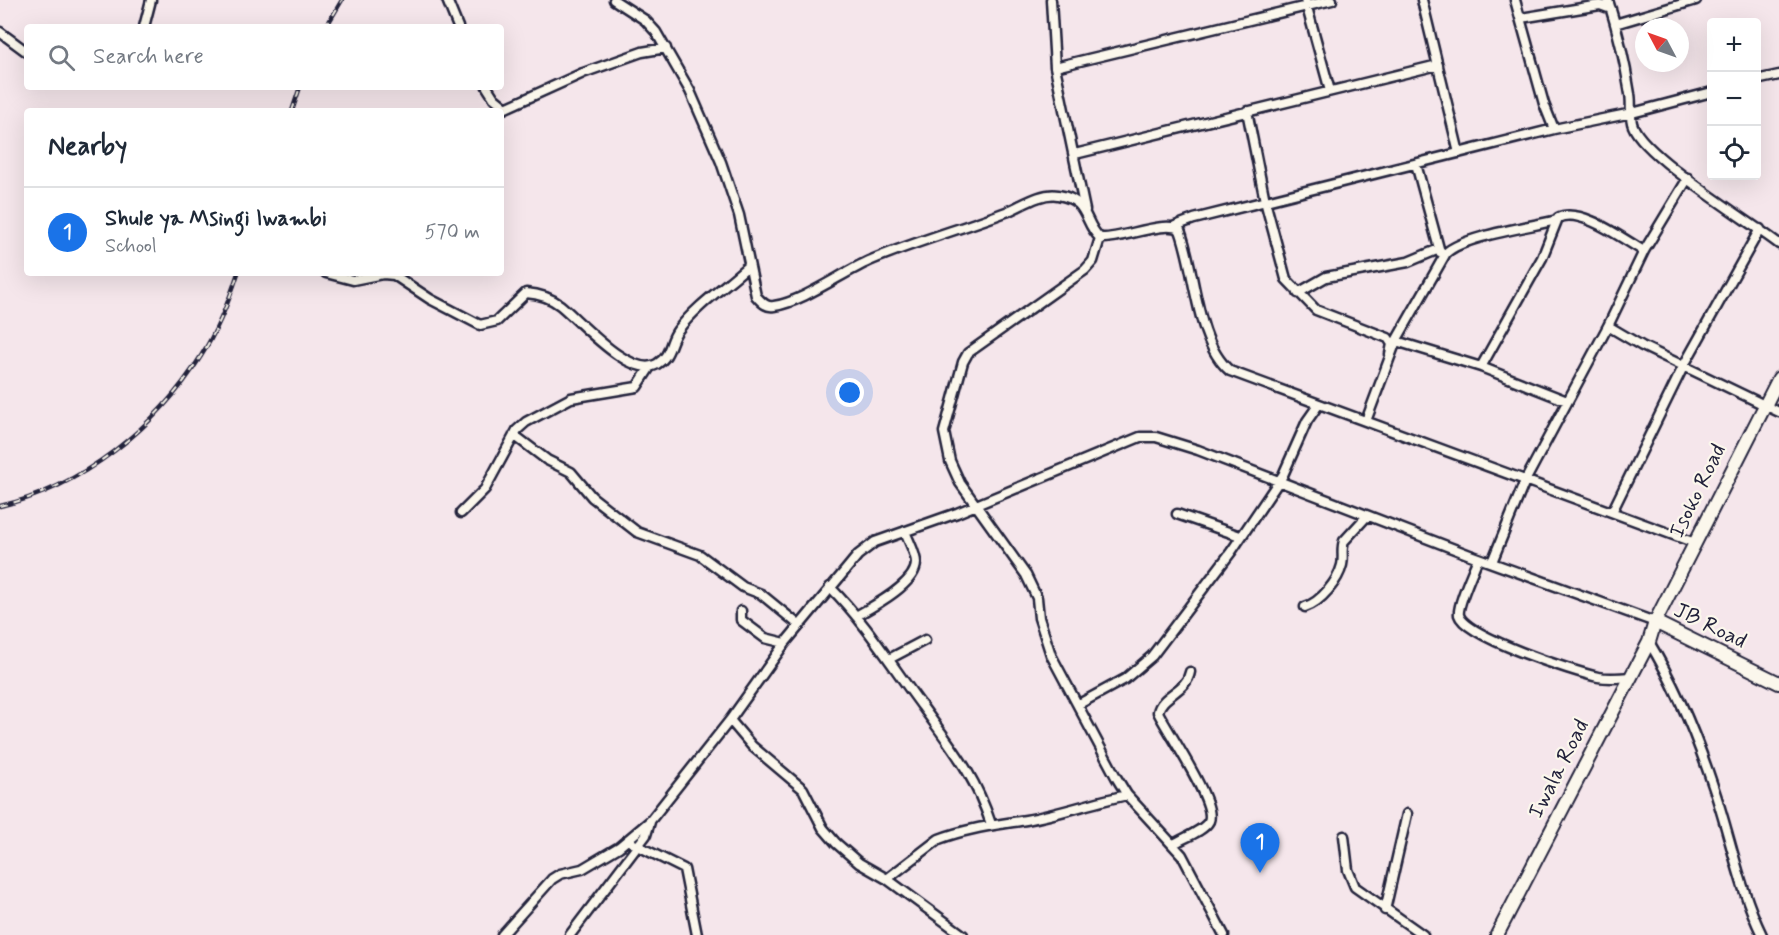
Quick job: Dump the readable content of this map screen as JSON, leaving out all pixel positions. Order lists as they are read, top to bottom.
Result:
{
  "streets": {
    "street": ["Isoko Road", "JB Road", "Iwala Road"]
  },
  "crossings": [
    ["Isoko Road", "JB Road"],
    ["Isoko Road", "Iwala Road"],
    ["JB Road", "Iwala Road"]
  ],
  "north": "top left",
  "page": {
    "map_buttons": ["+", "−"],
    "search": "Search here",
    "heading": "Nearby",
    "list": [
      {
        "mark": "1",
        "name": "Shule ya Msingi Iwambi",
        "note": "School",
        "value": "570 m"
      }
    ],
    "pins": "1"
  }
}
